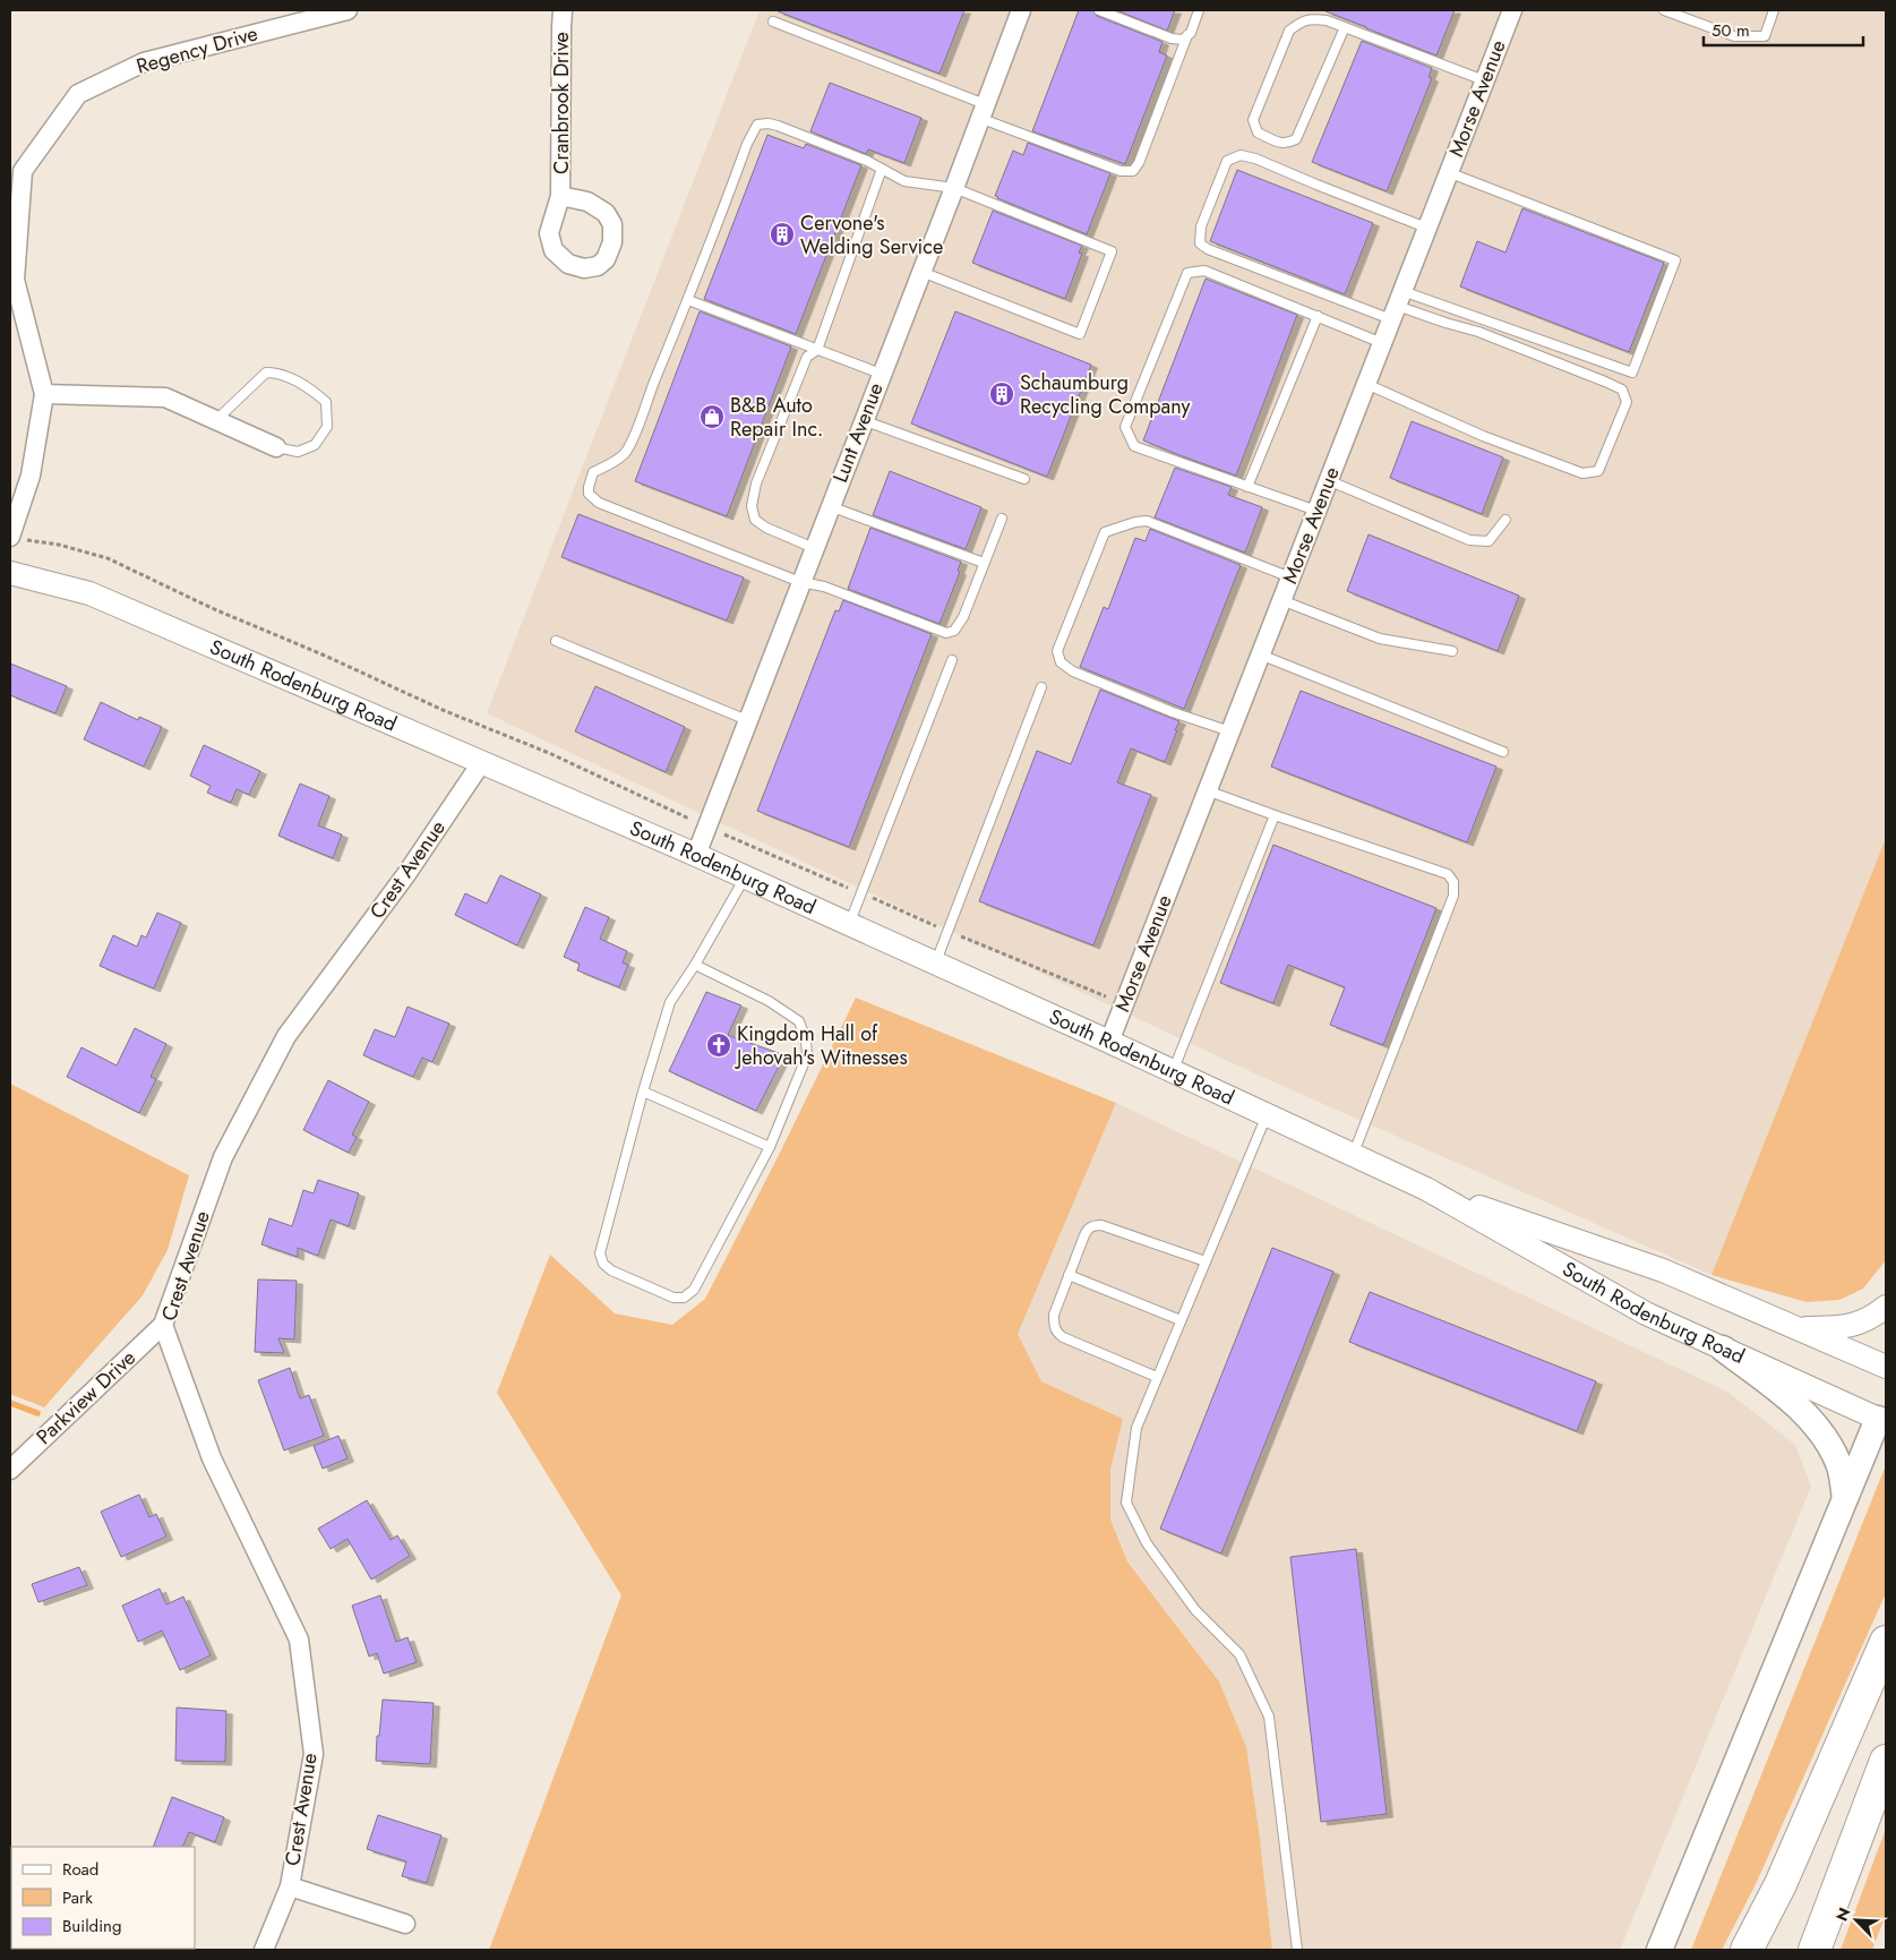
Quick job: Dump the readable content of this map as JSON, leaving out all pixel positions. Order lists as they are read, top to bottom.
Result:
{
  "streets": {
    "street": [
      "Regency Drive",
      "Morse Avenue",
      "Cranbrook Drive",
      "Lunt Avenue",
      "South Rodenburg Road",
      "Crest Avenue",
      "Parkview Drive"
    ]
  },
  "crossings": [
    ["Morse Avenue", "South Rodenburg Road"],
    ["Lunt Avenue", "South Rodenburg Road"],
    ["South Rodenburg Road", "Crest Avenue"],
    ["Crest Avenue", "Parkview Drive"]
  ],
  "places": {
    "building": ["Cervone's Welding Service", "Schaumburg Recycling Company"],
    "shop": ["B&B Auto Repair Inc."],
    "church": ["Kingdom Hall of Jehovah's Witnesses"]
  },
  "legend": ["Road", "Park", "Building"],
  "scale_bar": "50 m",
  "north": "top left"
}
